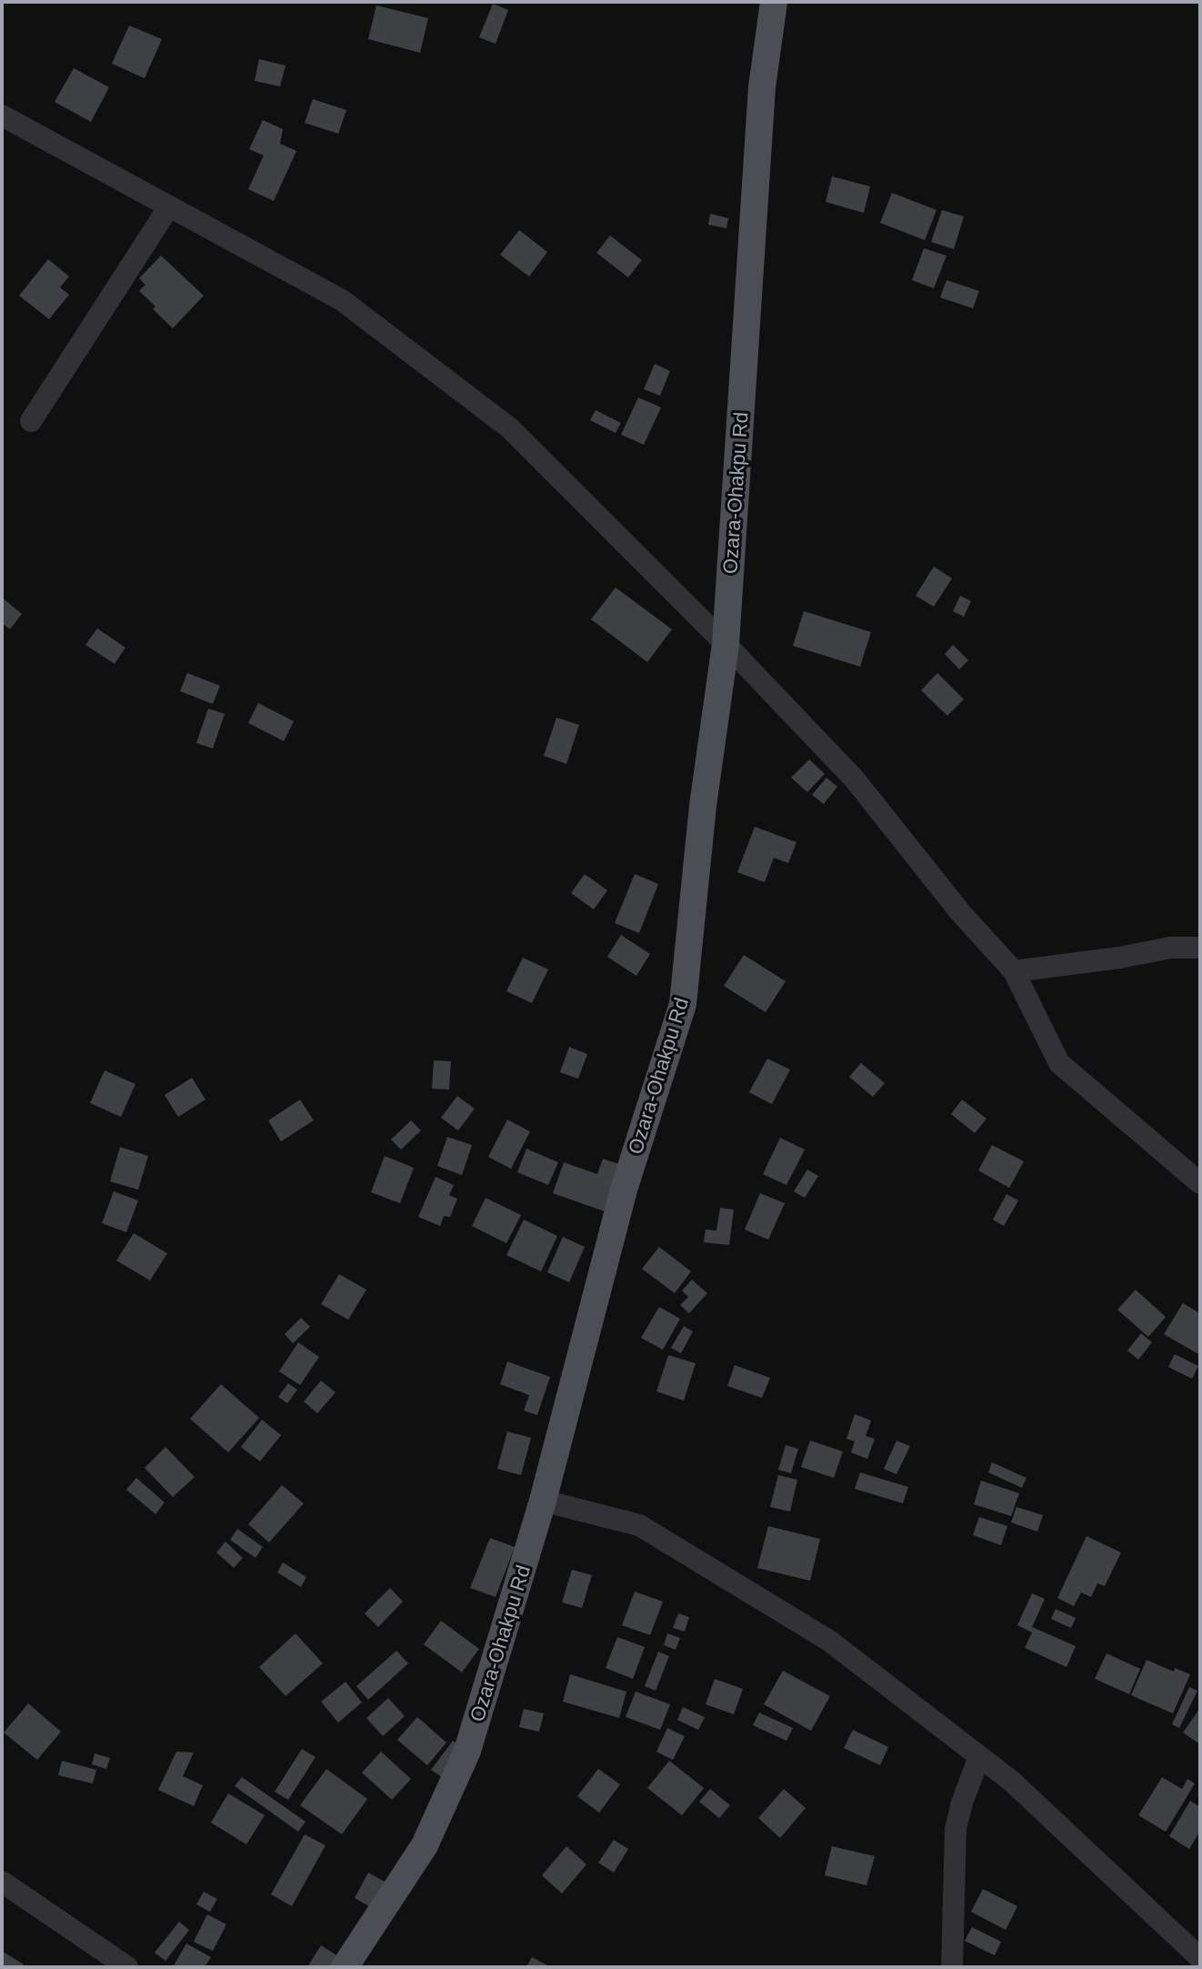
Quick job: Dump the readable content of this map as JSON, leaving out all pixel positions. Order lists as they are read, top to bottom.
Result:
{
  "streets": {
    "main road": ["Ozara-Ohakpu Rd"]
  }
}
